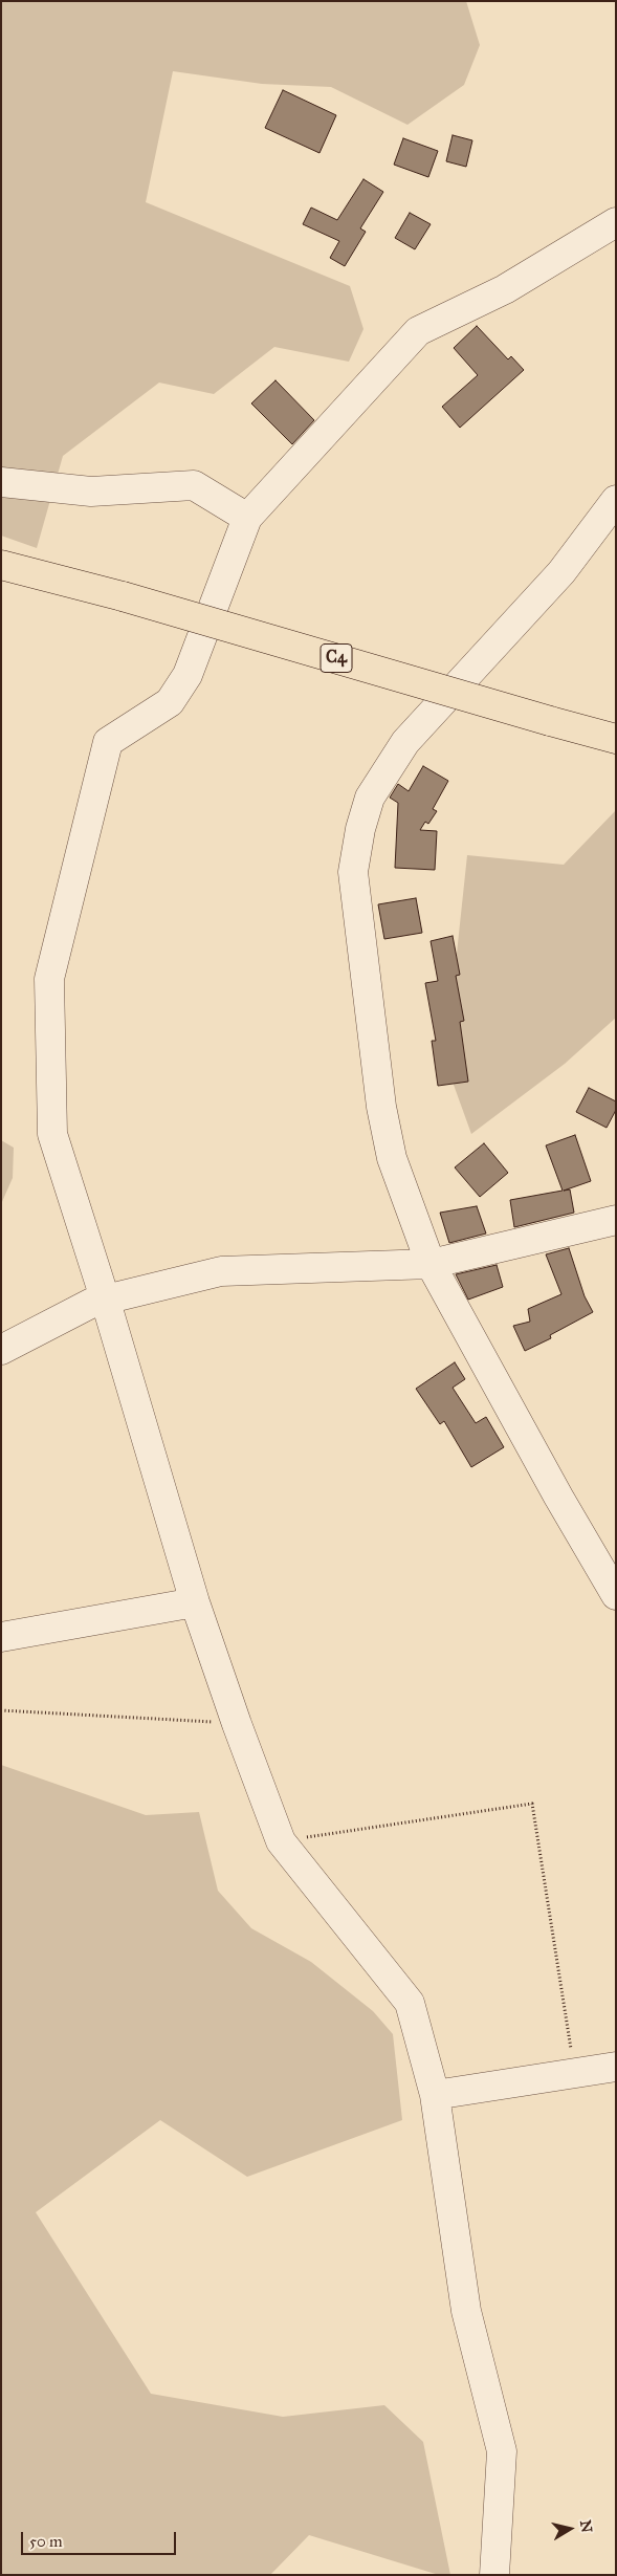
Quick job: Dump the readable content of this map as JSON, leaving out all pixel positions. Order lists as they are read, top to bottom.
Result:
{
  "streets": {
    "highway": ["C4"]
  },
  "scale_bar": "50 m",
  "north": "right"
}
